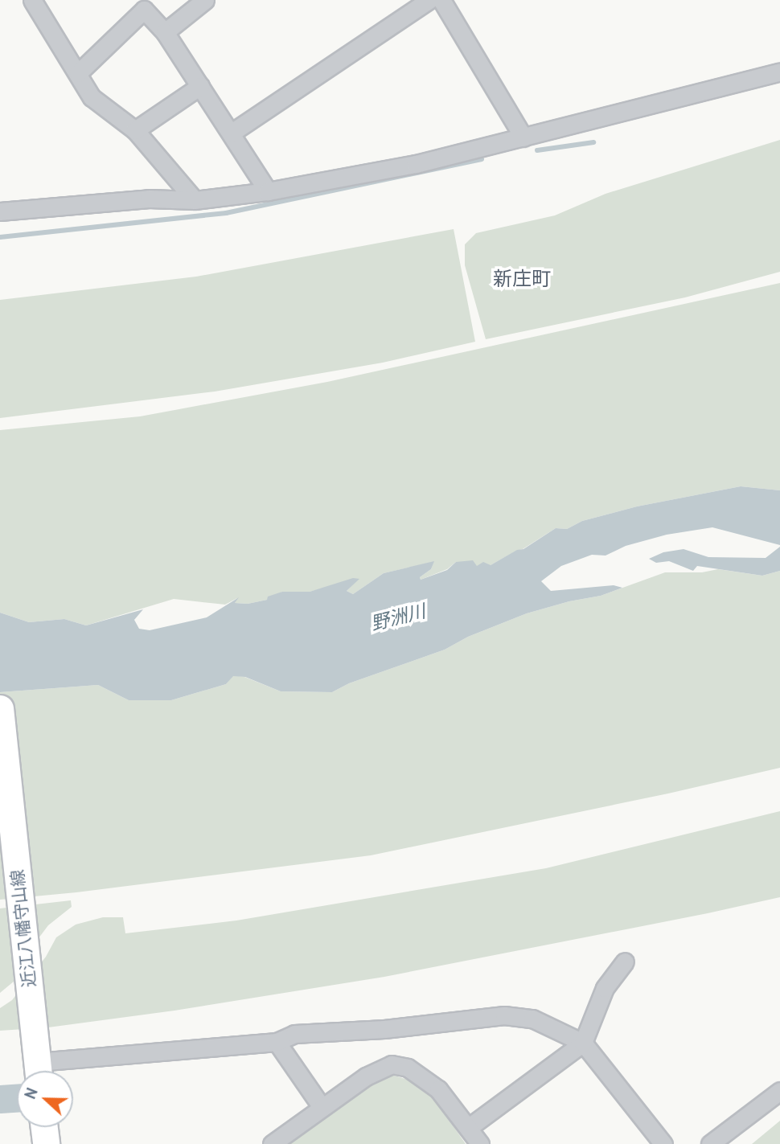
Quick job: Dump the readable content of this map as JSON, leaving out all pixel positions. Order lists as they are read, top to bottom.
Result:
{
  "streets": {
    "main road": ["近江八幡守山線"]
  },
  "districts": ["新庄町"],
  "water": ["野洲川"],
  "north": "left"
}
